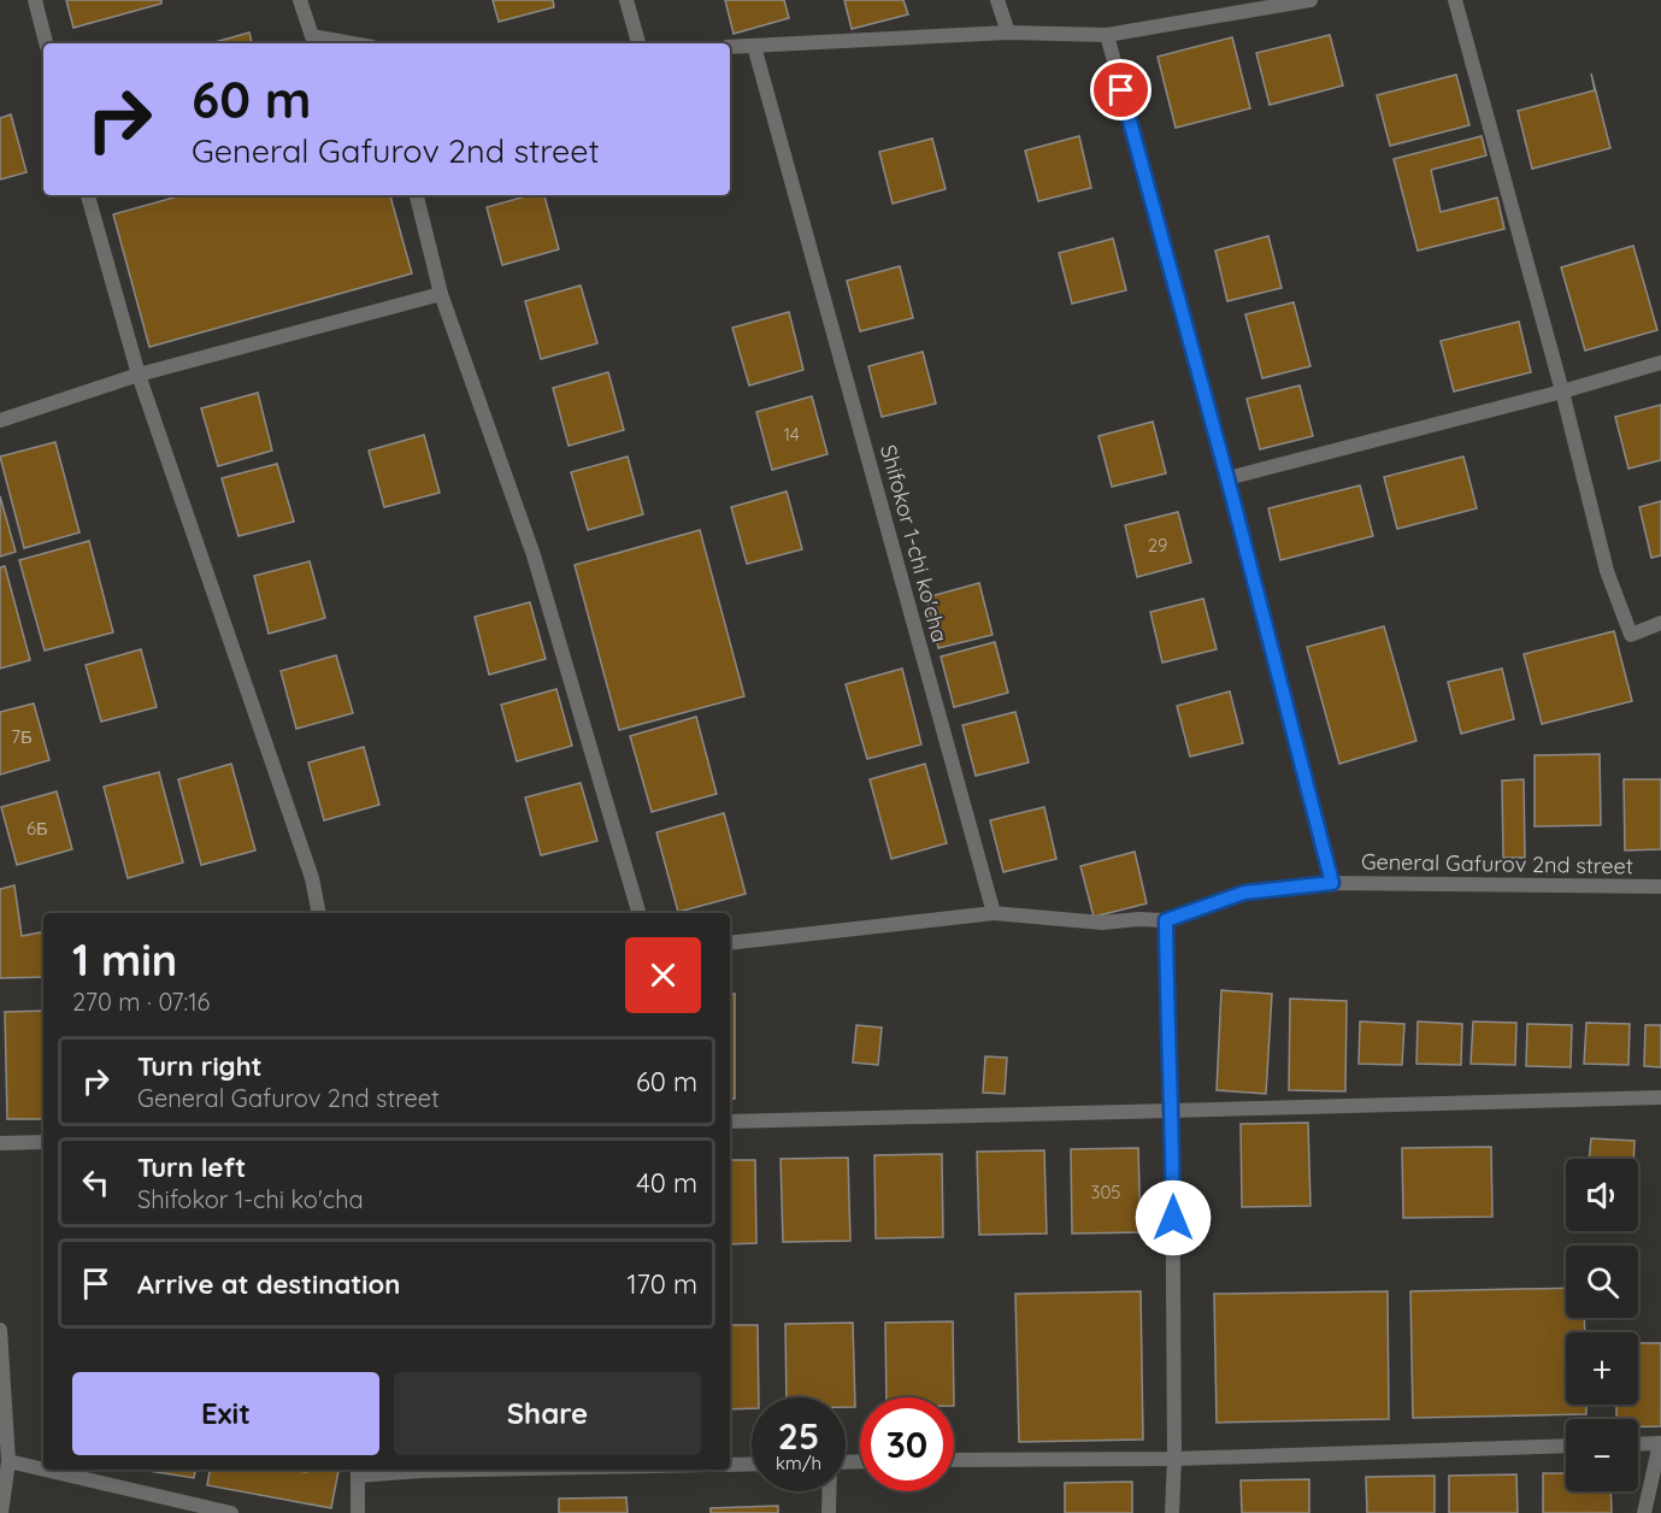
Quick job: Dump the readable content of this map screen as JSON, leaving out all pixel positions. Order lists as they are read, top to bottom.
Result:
{
  "streets": {
    "street": ["Shifokor 1-chi ko'cha", "General Gafurov 2nd street"]
  },
  "house_numbers": [
    "14",
    "29",
    "7Б",
    "6Б",
    "305"
  ],
  "page": {
    "turn": ["60 m", "General Gafurov 2nd street"],
    "heading": ["1 min", "270 m · 07:16"],
    "list": [
      {
        "name": "Turn right",
        "note": "General Gafurov 2nd street",
        "value": "60 m"
      },
      {
        "name": "Turn left",
        "note": "Shifokor 1-chi ko'cha",
        "value": "40 m"
      },
      {
        "name": "Arrive at destination",
        "value": "170 m"
      }
    ],
    "map_buttons": ["+", "−"],
    "buttons": ["Exit", "Share"],
    "speed": "25 km/h",
    "limit": "30"
  }
}
